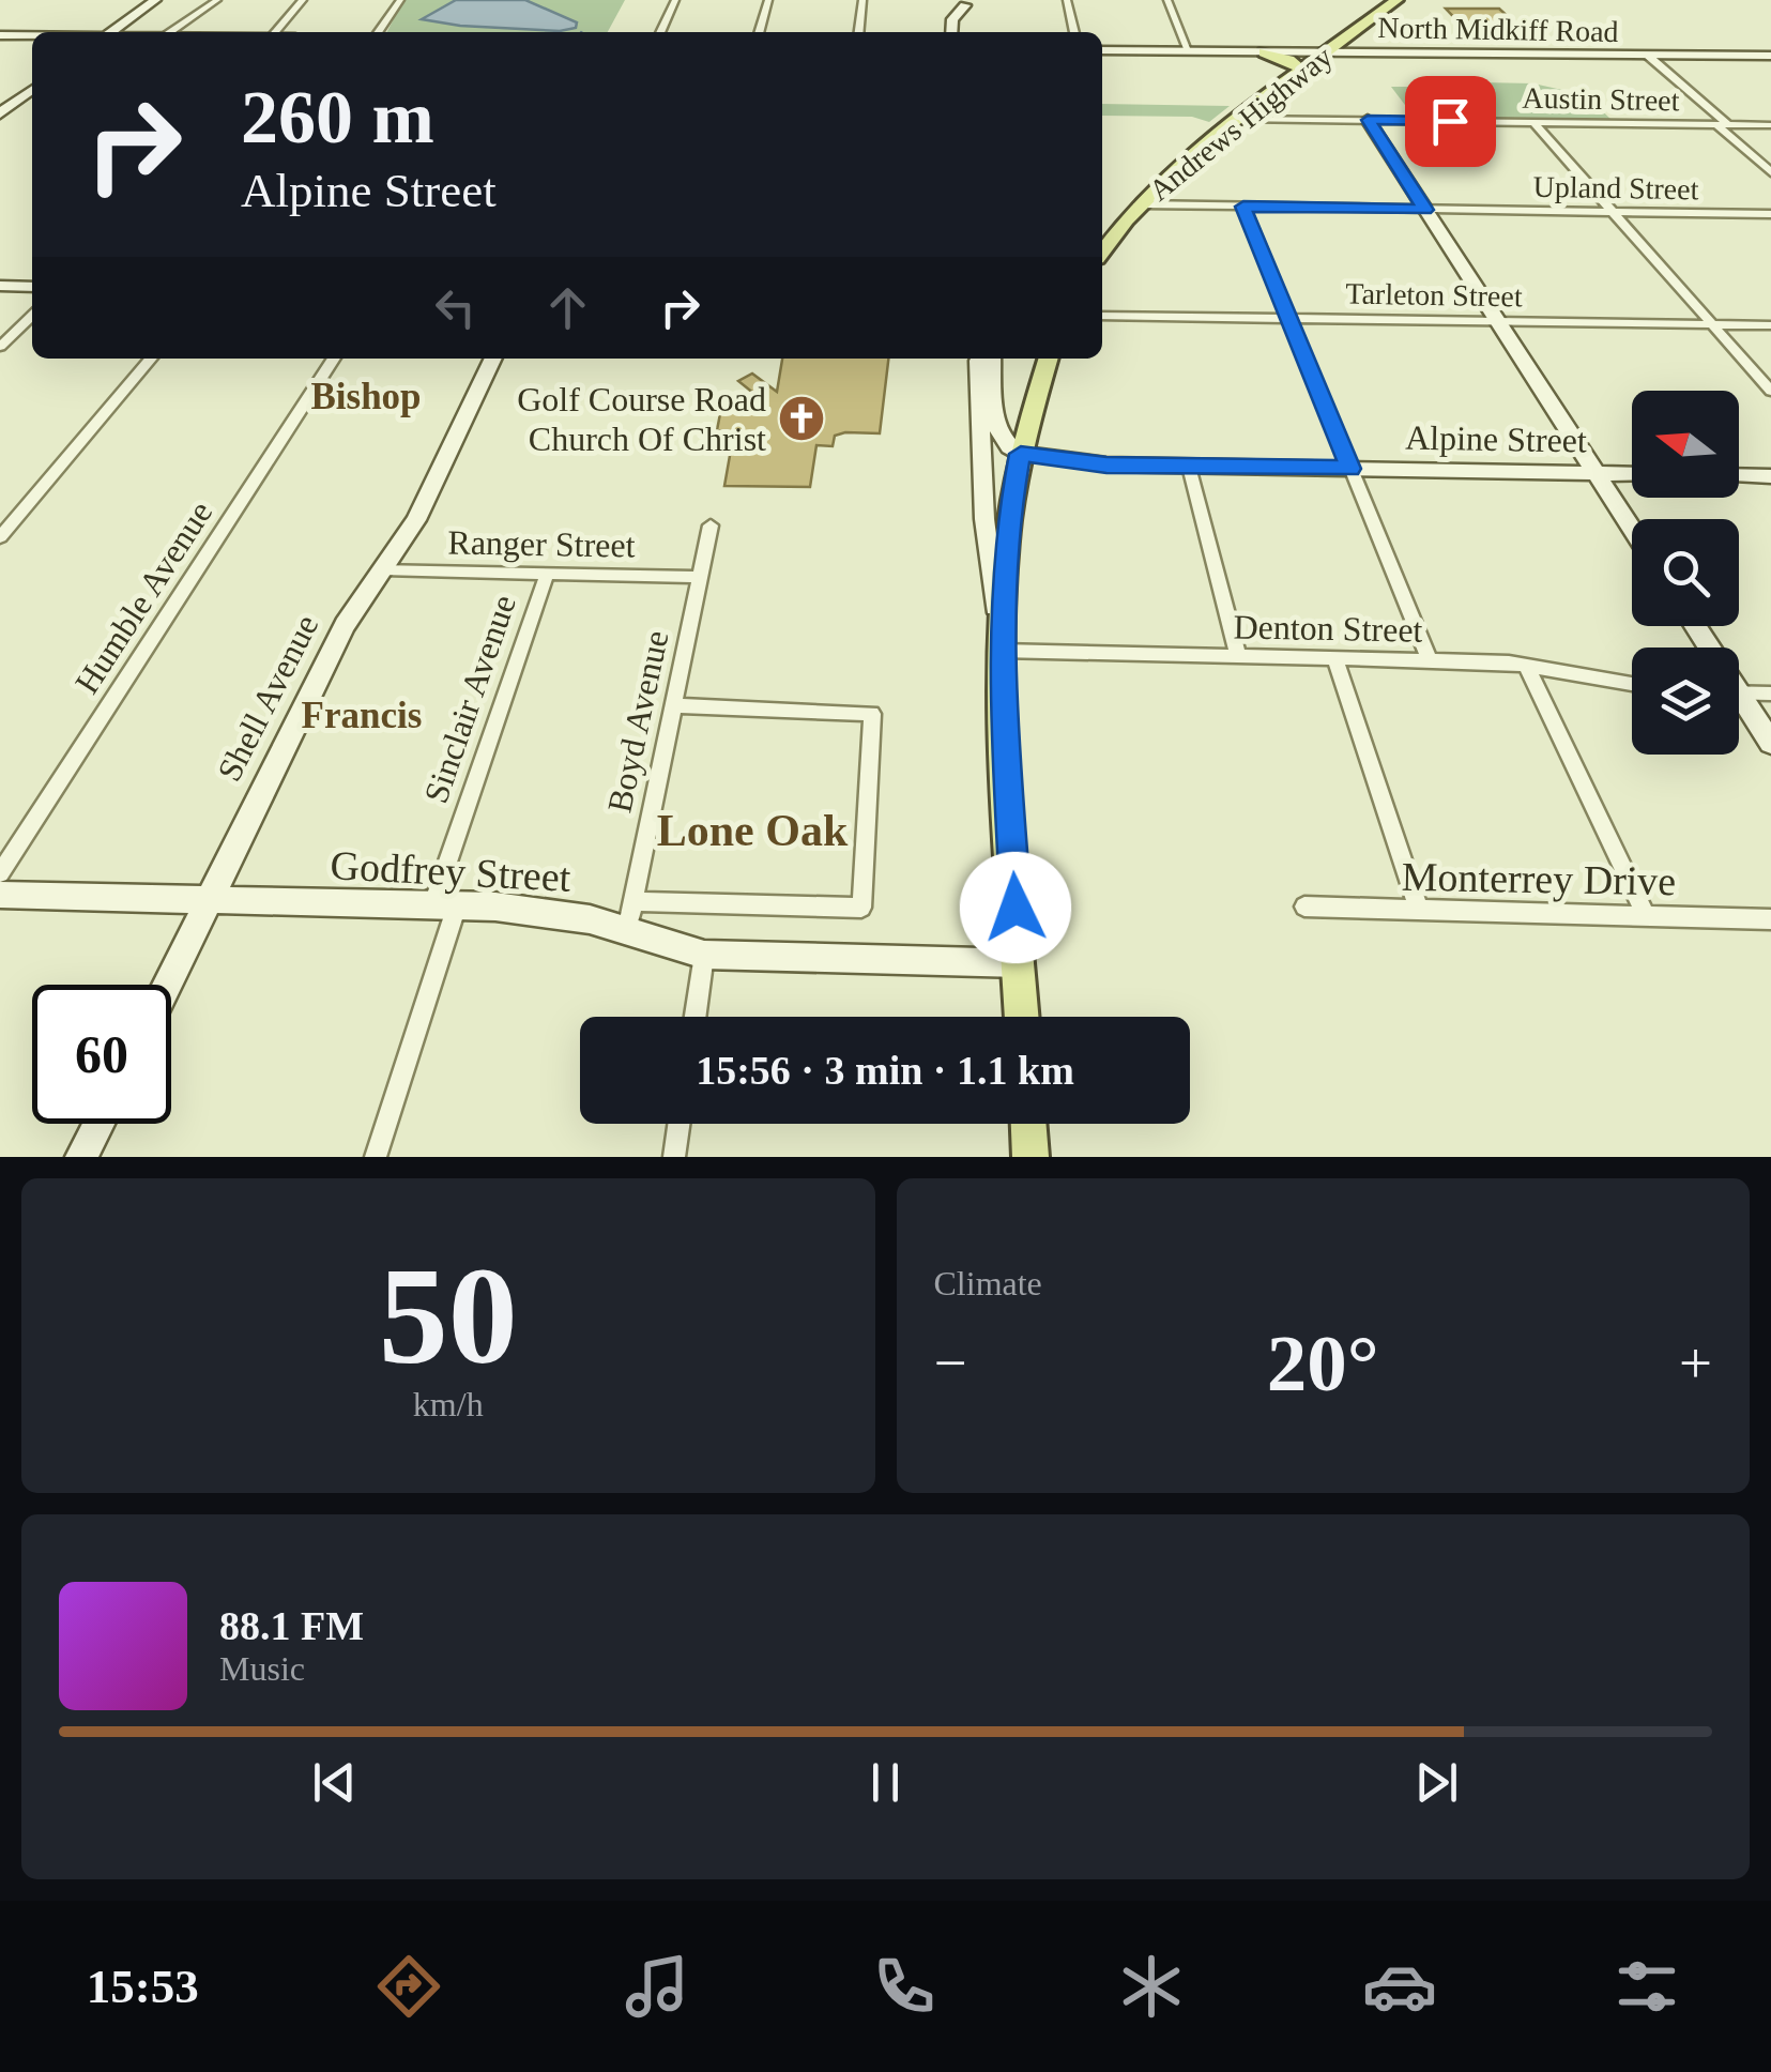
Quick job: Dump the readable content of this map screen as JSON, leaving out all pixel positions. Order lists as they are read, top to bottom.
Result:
{
  "streets": {
    "main road": ["Andrews Highway"],
    "street": [
      "North Midkiff Road",
      "Austin Street",
      "Upland Street",
      "Tarleton Street",
      "Alpine Street",
      "Ranger Street",
      "Humble Avenue",
      "Denton Street",
      "Shell Avenue",
      "Sinclair Avenue",
      "Boyd Avenue",
      "Godfrey Street",
      "Monterrey Drive"
    ]
  },
  "crossings": [
    ["North Midkiff Road", "Andrews Highway"],
    ["Austin Street", "Andrews Highway"],
    ["Andrews Highway", "Upland Street"],
    ["Ranger Street", "Shell Avenue"],
    ["Ranger Street", "Sinclair Avenue"],
    ["Ranger Street", "Boyd Avenue"],
    ["Shell Avenue", "Godfrey Street"],
    ["Sinclair Avenue", "Godfrey Street"],
    ["Boyd Avenue", "Godfrey Street"]
  ],
  "districts": ["Bishop", "Francis", "Lone Oak"],
  "places": {
    "church": ["Golf Course Road Church Of Christ"]
  },
  "north": "left",
  "page": {
    "turn": ["260 m", "Alpine Street"],
    "limit": "60",
    "trip": "15:56 · 3 min · 1.1 km",
    "tile": [
      ["50", "km/h"],
      "Climate"
    ],
    "heat": ["−", "20°", "+"],
    "song": ["88.1 FM", "Music"],
    "tabs": "15:53"
  }
}
